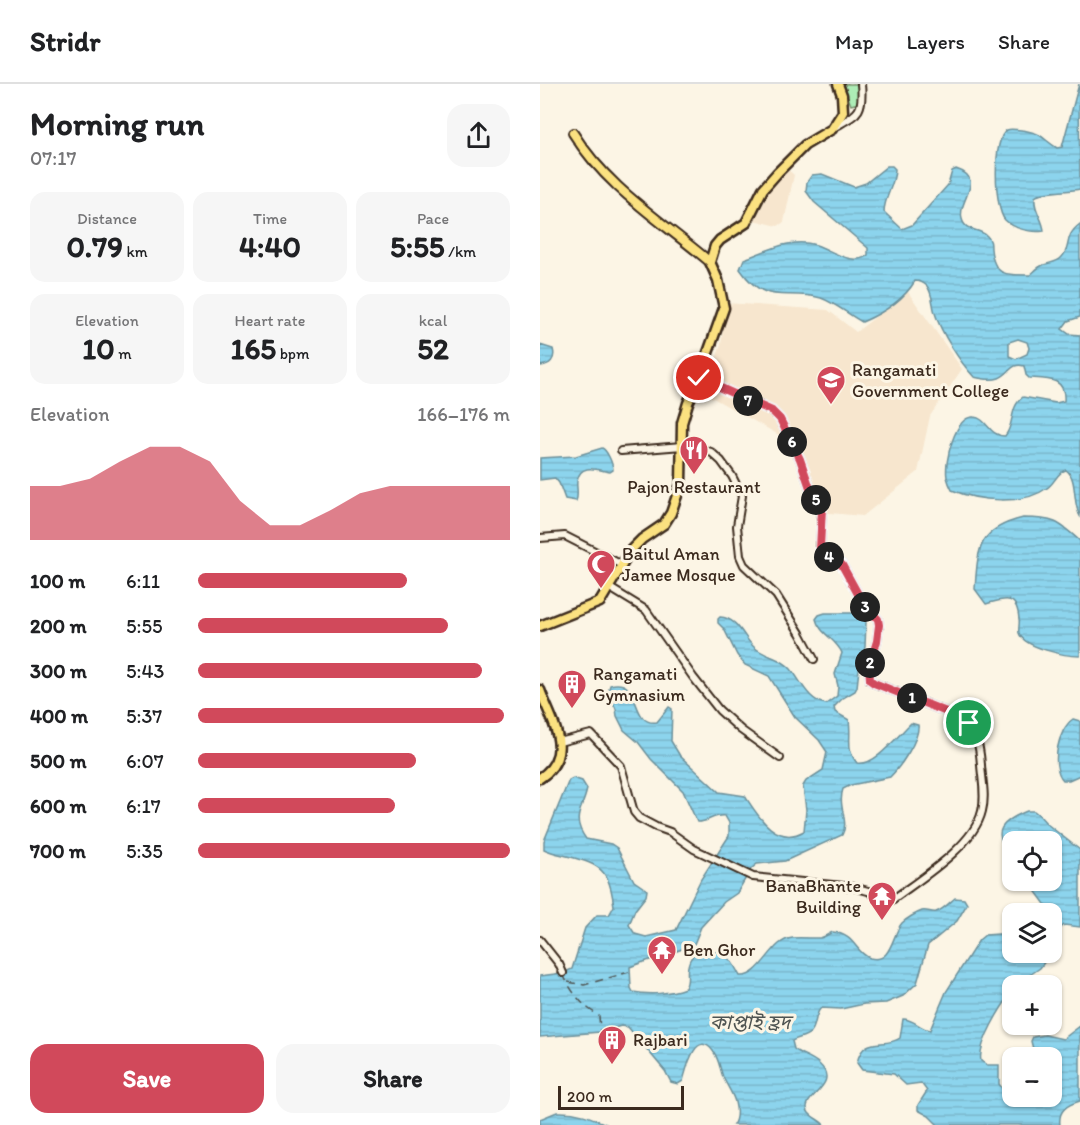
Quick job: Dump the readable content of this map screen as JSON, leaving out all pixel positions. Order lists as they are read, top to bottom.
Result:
{
  "water": ["কাপ্তাই হ্রদ"],
  "places": {
    "school or university": ["Rangamati Government College"],
    "restaurant": ["Pajon Restaurant"],
    "mosque": ["Baitul Aman Jamee Mosque"],
    "building": ["Rangamati Gymnasium", "Rajbari"],
    "temple": ["BanaBhante Building", "Ben Ghor"]
  },
  "scale_bar": "200 m",
  "page": {
    "header": "Stridr",
    "nav": ["Map", "Layers", "Share"],
    "heading": ["Morning run", "07:17"],
    "stats": [
      ["Distance", "0.79 km"],
      ["Time", "4:40"],
      ["Pace", "5:55 /km"],
      ["Elevation", "10 m"],
      ["Heart rate", "165 bpm"],
      ["kcal", "52"]
    ],
    "pins": [
      "7",
      "6",
      "5",
      "4",
      "3",
      "2",
      "1"
    ],
    "chart": ["Elevation", "166–176 m"],
    "list": [
      {
        "name": "100 m",
        "note": "6:11"
      },
      {
        "name": "200 m",
        "note": "5:55"
      },
      {
        "name": "300 m",
        "note": "5:43"
      },
      {
        "name": "400 m",
        "note": "5:37"
      },
      {
        "name": "500 m",
        "note": "6:07"
      },
      {
        "name": "600 m",
        "note": "6:17"
      },
      {
        "name": "700 m",
        "note": "5:35"
      }
    ],
    "map_buttons": ["+", "−"],
    "buttons": ["Save", "Share"],
    "scale": "200 m"
  }
}
